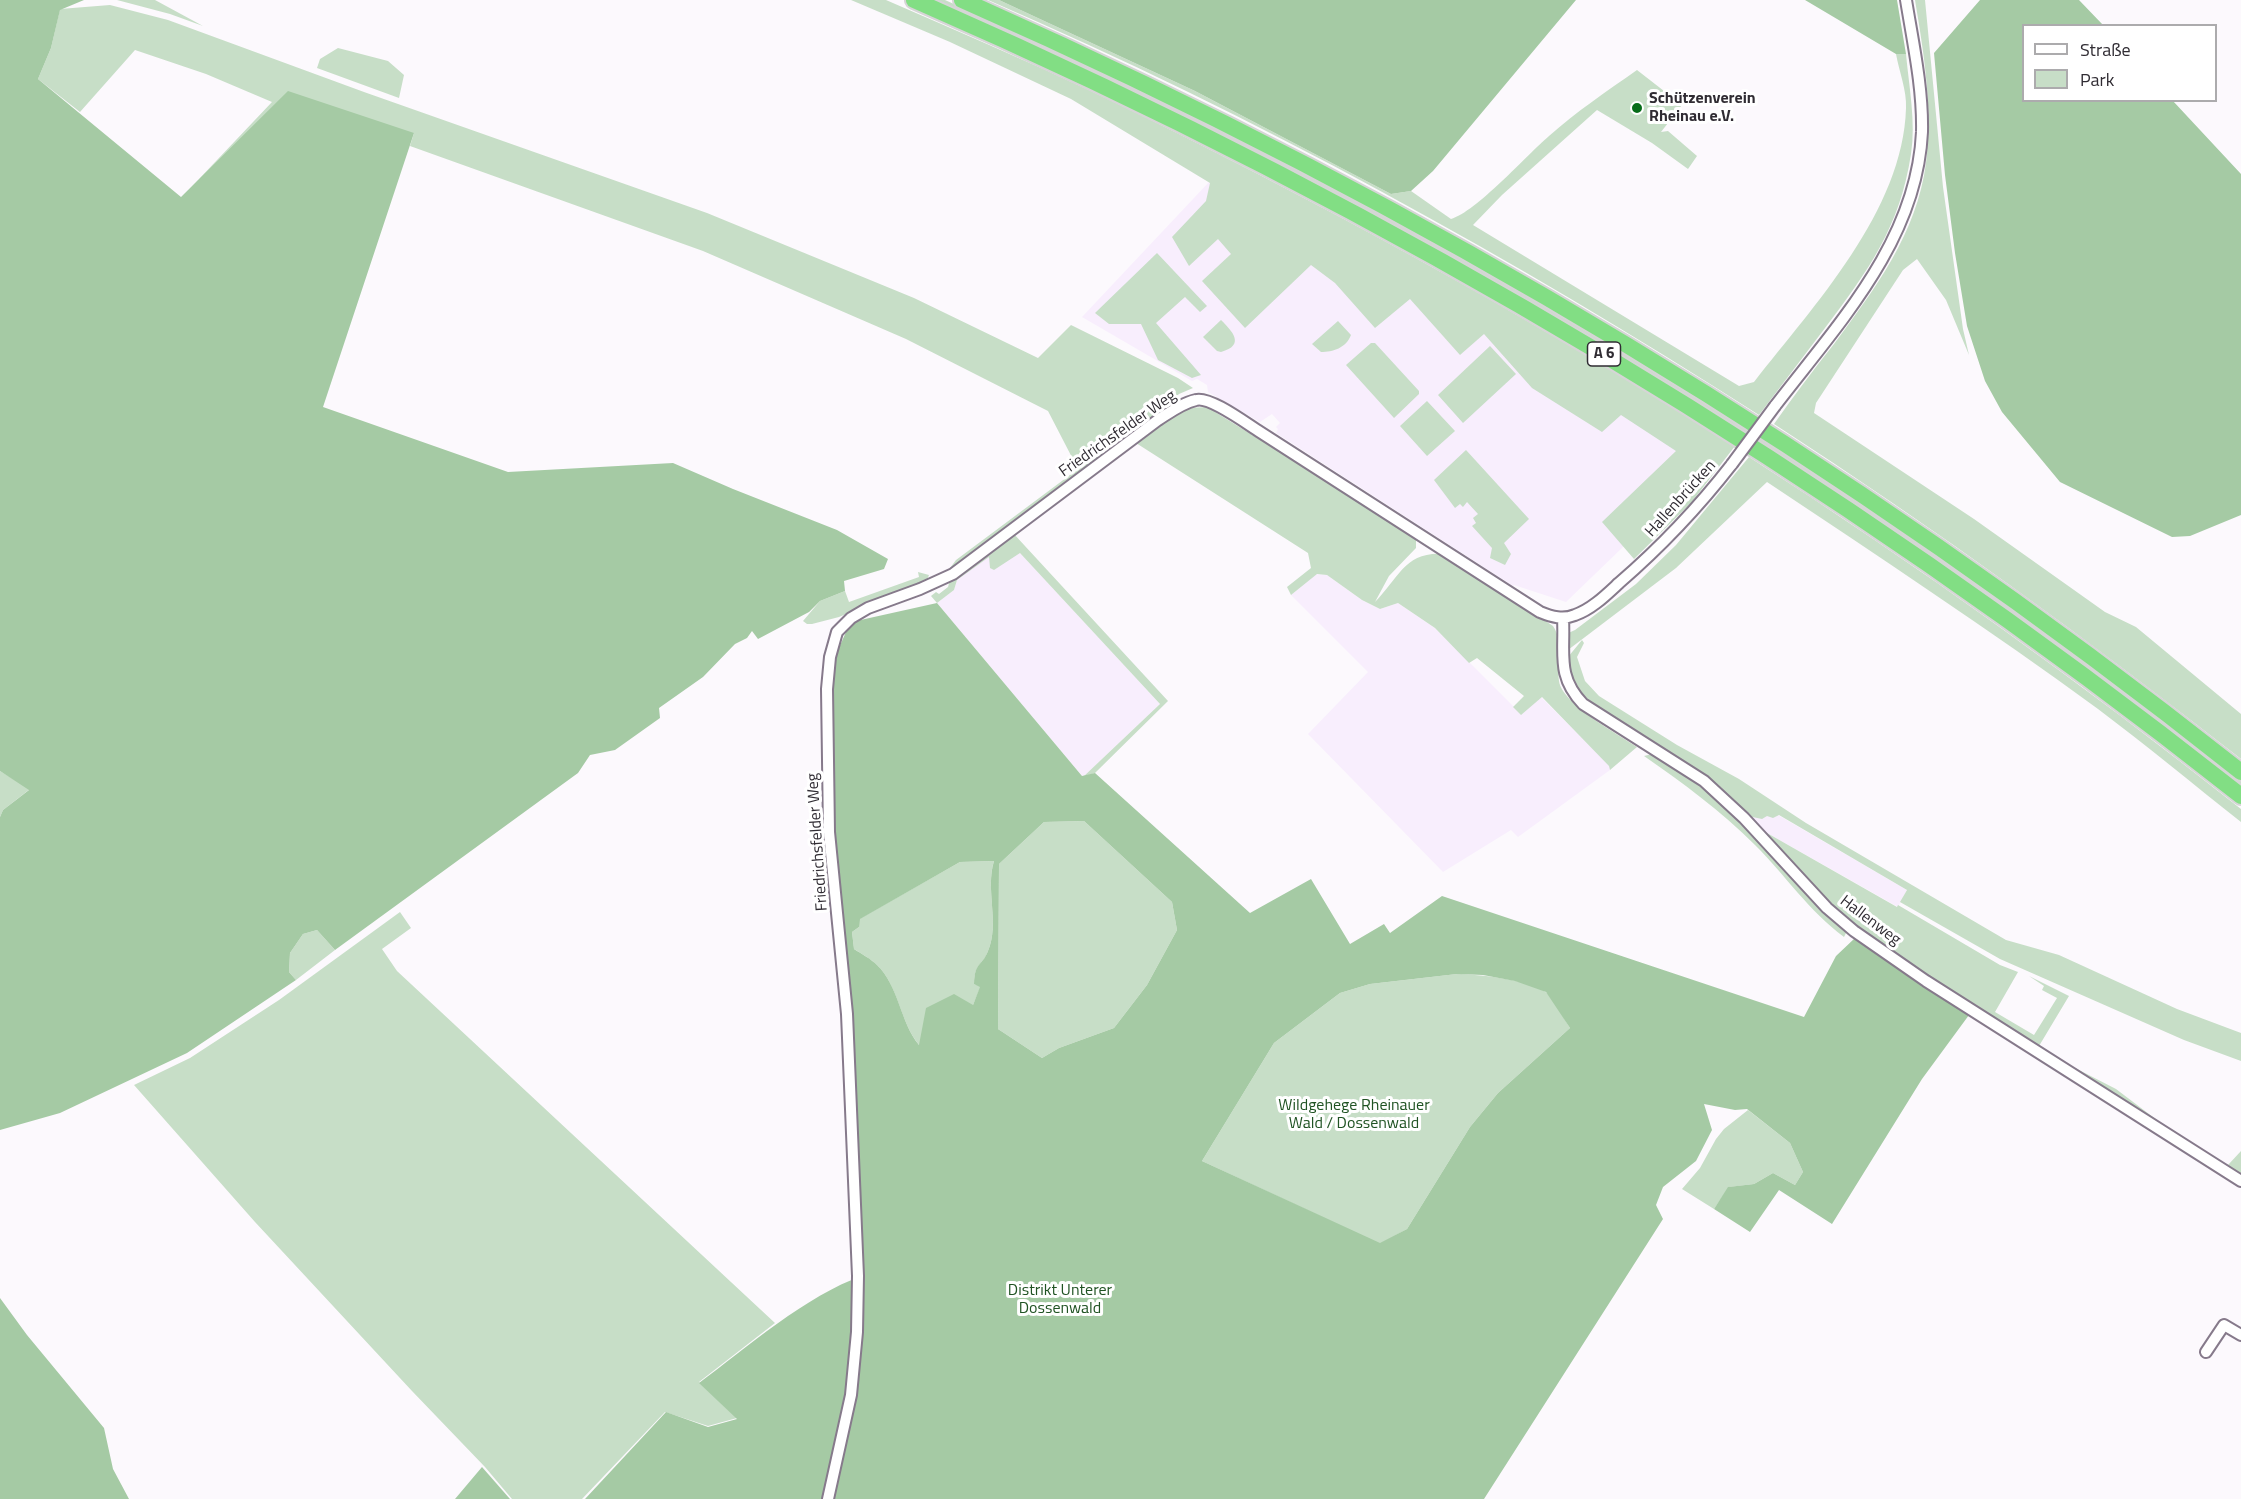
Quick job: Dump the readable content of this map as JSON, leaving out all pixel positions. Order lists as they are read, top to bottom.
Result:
{
  "streets": {
    "highway": ["A 6"],
    "street": ["Friedrichsfelder Weg", "Hallenbrücken", "Hallenweg"]
  },
  "crossings": [
    ["Friedrichsfelder Weg", "Hallenbrücken"],
    ["Friedrichsfelder Weg", "Hallenweg"],
    ["Hallenbrücken", "Hallenweg"]
  ],
  "parks": ["Wildgehege Rheinauer Wald / Dossenwald", "Distrikt Unterer Dossenwald"],
  "places": ["Schützenverein Rheinau e.V."],
  "legend": ["Straße", "Park"]
}
